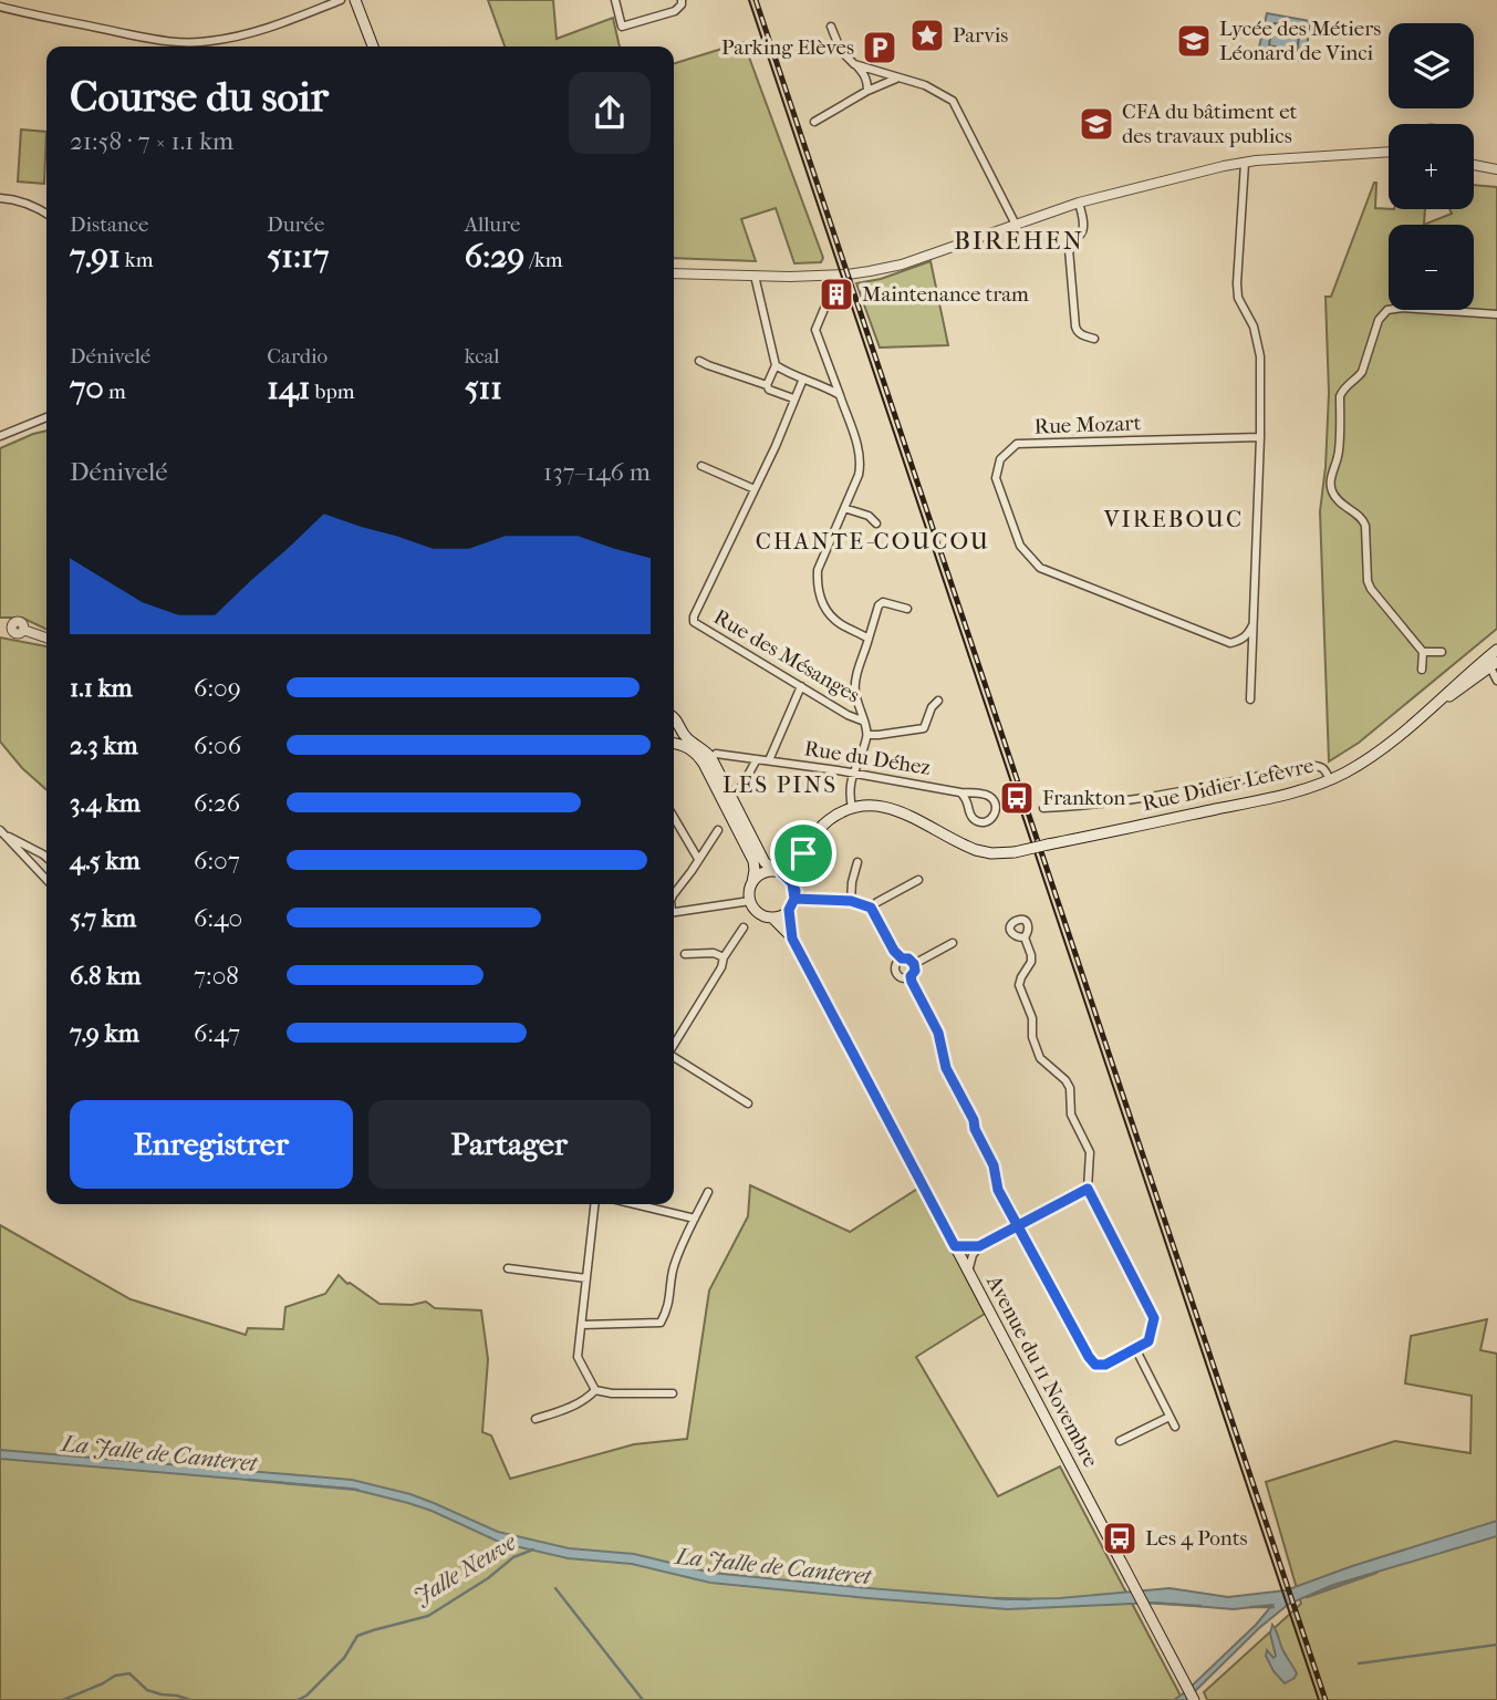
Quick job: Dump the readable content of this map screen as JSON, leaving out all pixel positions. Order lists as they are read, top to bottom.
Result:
{
  "streets": {
    "main road": ["Rue Didier Lefèvre", "Avenue du 11 Novembre"],
    "street": ["Rue Mozart", "Rue des Mésanges", "Rue du Déhez"]
  },
  "crossings": [
    ["Rue des Mésanges", "Rue du Déhez"]
  ],
  "districts": [
    "BIREHEN",
    "VIREBOUC",
    "CHANTE-COUCOU",
    "LES PINS"
  ],
  "water": ["La Jalle de Canteret", "Jalle Neuve"],
  "places": {
    "place": ["Parvis"],
    "school or university": ["Lycée des Métiers Léonard de Vinci", "CFA du bâtiment et des travaux publics"],
    "parking": ["Parking Elèves"],
    "building": ["Maintenance tram"],
    "bus stop": ["Frankton", "Les 4 Ponts"]
  },
  "page": {
    "map_buttons": ["+", "−"],
    "heading": ["Course du soir", "21:58 · 7 × 1.1 km"],
    "stats": [
      ["Distance", "7.91 km"],
      ["Durée", "51:17"],
      ["Allure", "6:29 /km"],
      ["Dénivelé", "70 m"],
      ["Cardio", "141 bpm"],
      ["kcal", "511"]
    ],
    "chart": ["Dénivelé", "137–146 m"],
    "list": [
      {
        "name": "1.1 km",
        "note": "6:09"
      },
      {
        "name": "2.3 km",
        "note": "6:06"
      },
      {
        "name": "3.4 km",
        "note": "6:26"
      },
      {
        "name": "4.5 km",
        "note": "6:07"
      },
      {
        "name": "5.7 km",
        "note": "6:40"
      },
      {
        "name": "6.8 km",
        "note": "7:08"
      },
      {
        "name": "7.9 km",
        "note": "6:47"
      }
    ],
    "buttons": ["Enregistrer", "Partager"]
  }
}
